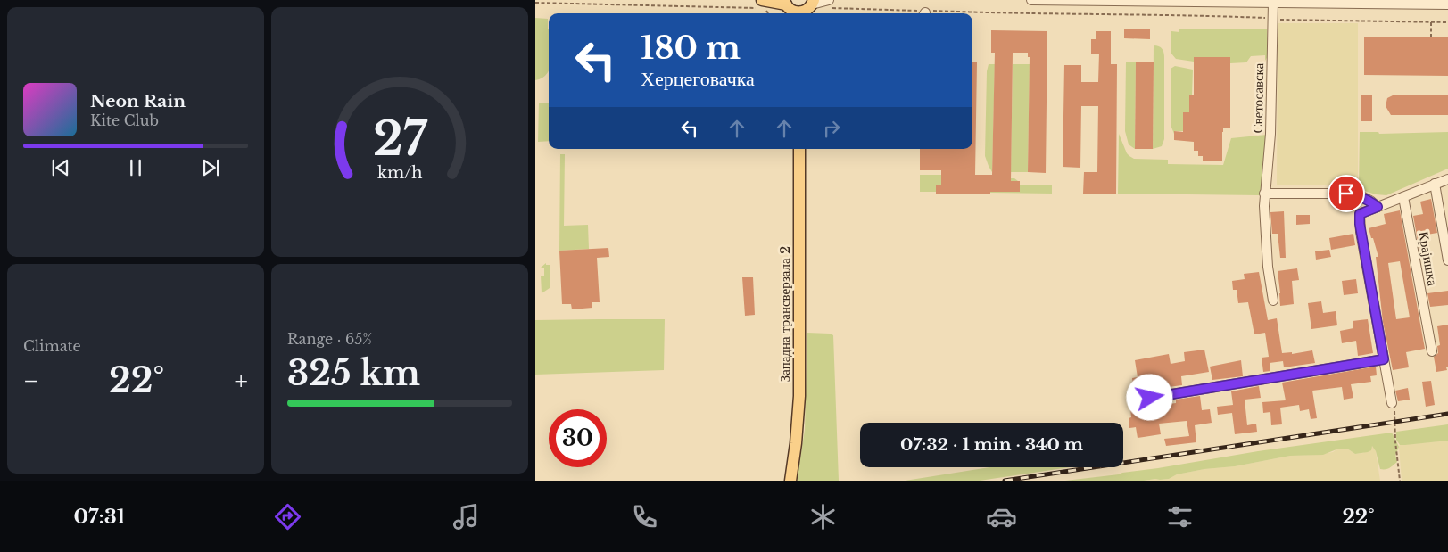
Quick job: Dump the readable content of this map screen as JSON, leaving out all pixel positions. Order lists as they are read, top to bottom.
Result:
{
  "streets": {
    "main road": ["Западна трансверзала 2"],
    "street": ["Светосавска", "Крајишка"]
  },
  "page": {
    "turn": ["180 m", "Херцеговачка"],
    "song": ["Neon Rain", "Kite Club"],
    "tile": [
      "Climate",
      ["Range · 65%", "325 km"]
    ],
    "heat": ["−", "22°", "+"],
    "limit": "30",
    "trip": "07:32 · 1 min · 340 m",
    "tabs": ["07:31", "22°"],
    "gauge": ["27", "km/h"]
  }
}
